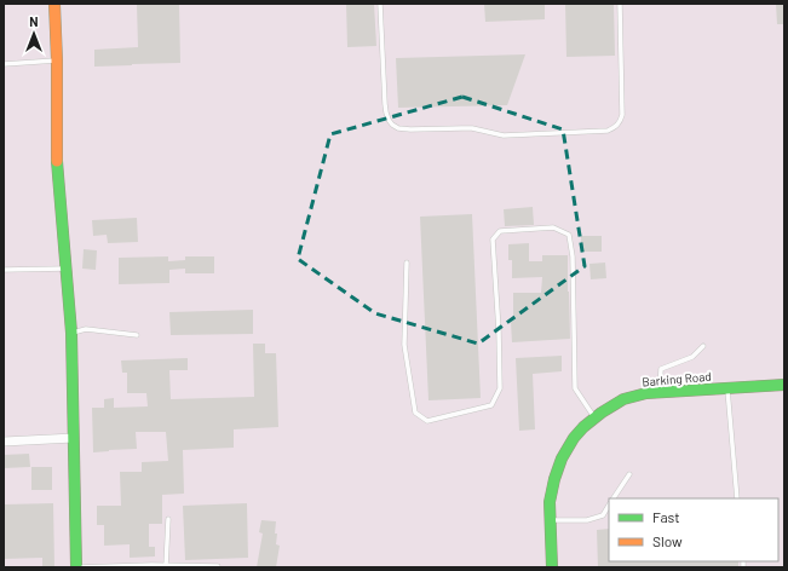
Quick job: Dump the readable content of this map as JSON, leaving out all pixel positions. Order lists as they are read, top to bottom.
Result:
{
  "streets": {
    "street": ["Barking Road"]
  },
  "legend": ["Fast", "Slow"],
  "north": "top"
}
